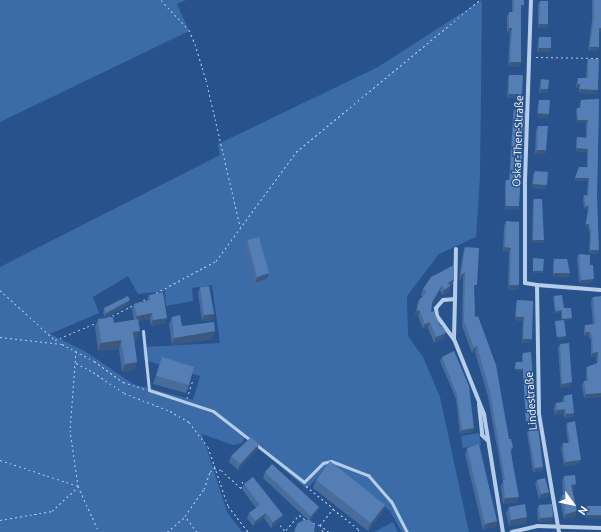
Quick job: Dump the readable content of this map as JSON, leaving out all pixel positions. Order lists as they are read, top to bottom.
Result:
{
  "streets": {
    "street": ["Oskar-Then-Straße", "Lindestraße"]
  },
  "crossings": [
    ["Oskar-Then-Straße", "Lindestraße"]
  ],
  "north": "bottom right"
}
